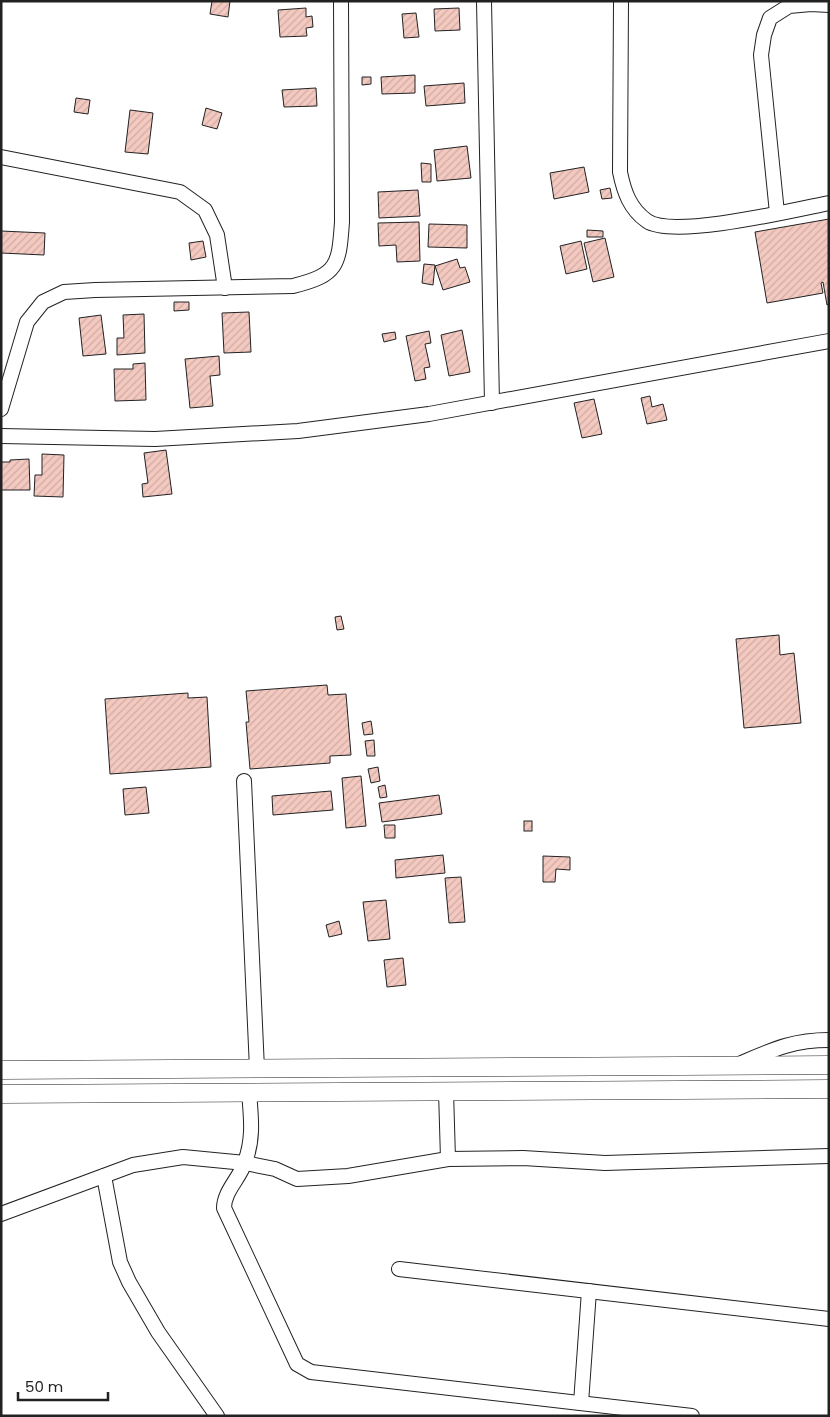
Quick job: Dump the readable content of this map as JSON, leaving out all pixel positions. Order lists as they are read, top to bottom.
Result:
{
  "scale_bar": "50 m"
}
